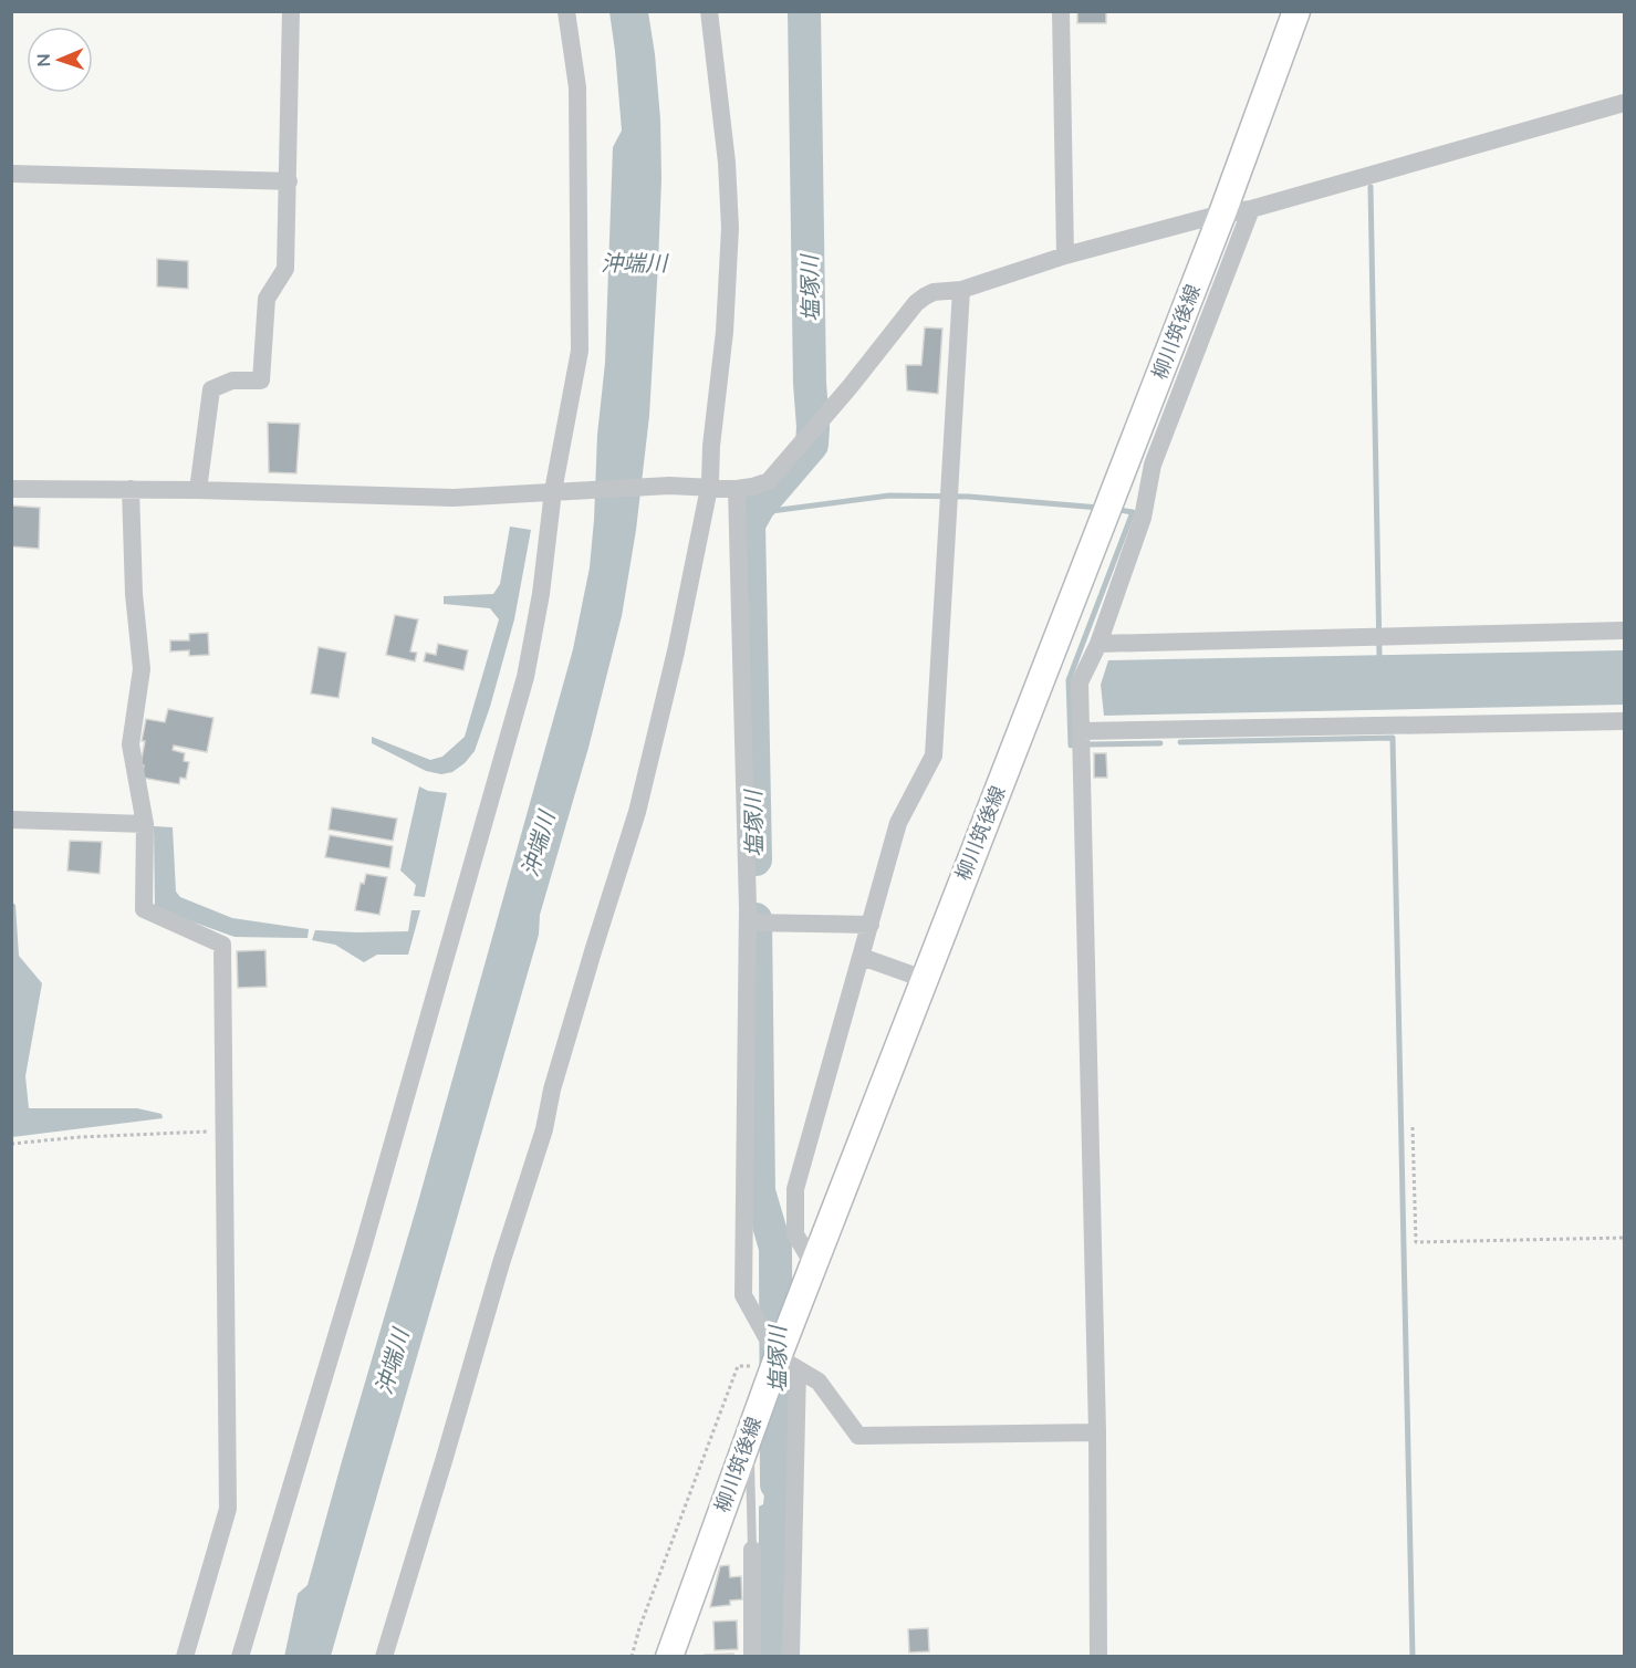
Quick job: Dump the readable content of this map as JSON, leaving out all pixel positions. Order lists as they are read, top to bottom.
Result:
{
  "streets": {
    "main road": ["柳川筑後線"]
  },
  "water": ["沖端川", "塩塚川"],
  "north": "left"
}
